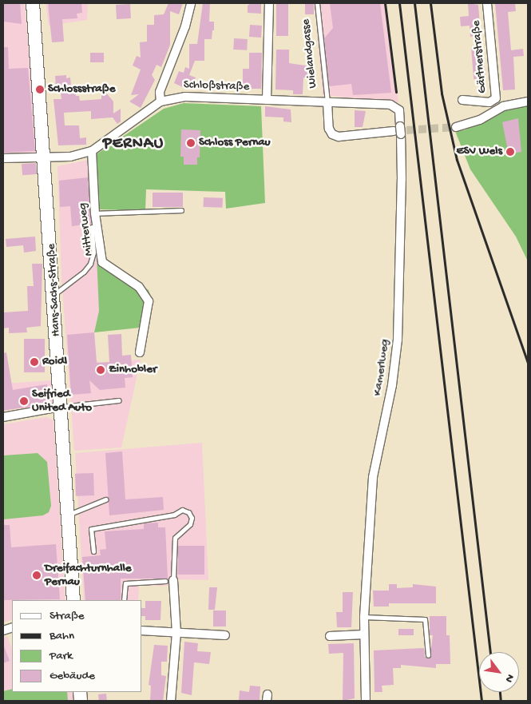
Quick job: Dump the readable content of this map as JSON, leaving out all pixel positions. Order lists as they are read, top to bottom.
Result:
{
  "streets": {
    "main road": ["Hans-Sachs-Straße"],
    "street": [
      "Gärtnerstraße",
      "Schloßstraße",
      "Mitterweg",
      "Kamerlweg"
    ],
    "lane": ["Wielandgasse"]
  },
  "crossings": [
    ["Wielandgasse", "Schloßstraße"],
    ["Wielandgasse", "Kamerlweg"],
    ["Schloßstraße", "Mitterweg"],
    ["Schloßstraße", "Hans-Sachs-Straße"],
    ["Schloßstraße", "Kamerlweg"]
  ],
  "districts": ["PERNAU"],
  "places": [
    "Schlossstraße",
    "Schloss Pernau",
    "ESV Wels",
    "Roidl",
    "Zinhobler",
    "Seifried United Auto",
    "Dreifachturnhalle Pernau"
  ],
  "legend": [
    "Straße",
    "Bahn",
    "Park",
    "Gebäude"
  ],
  "north": "bottom right"
}
